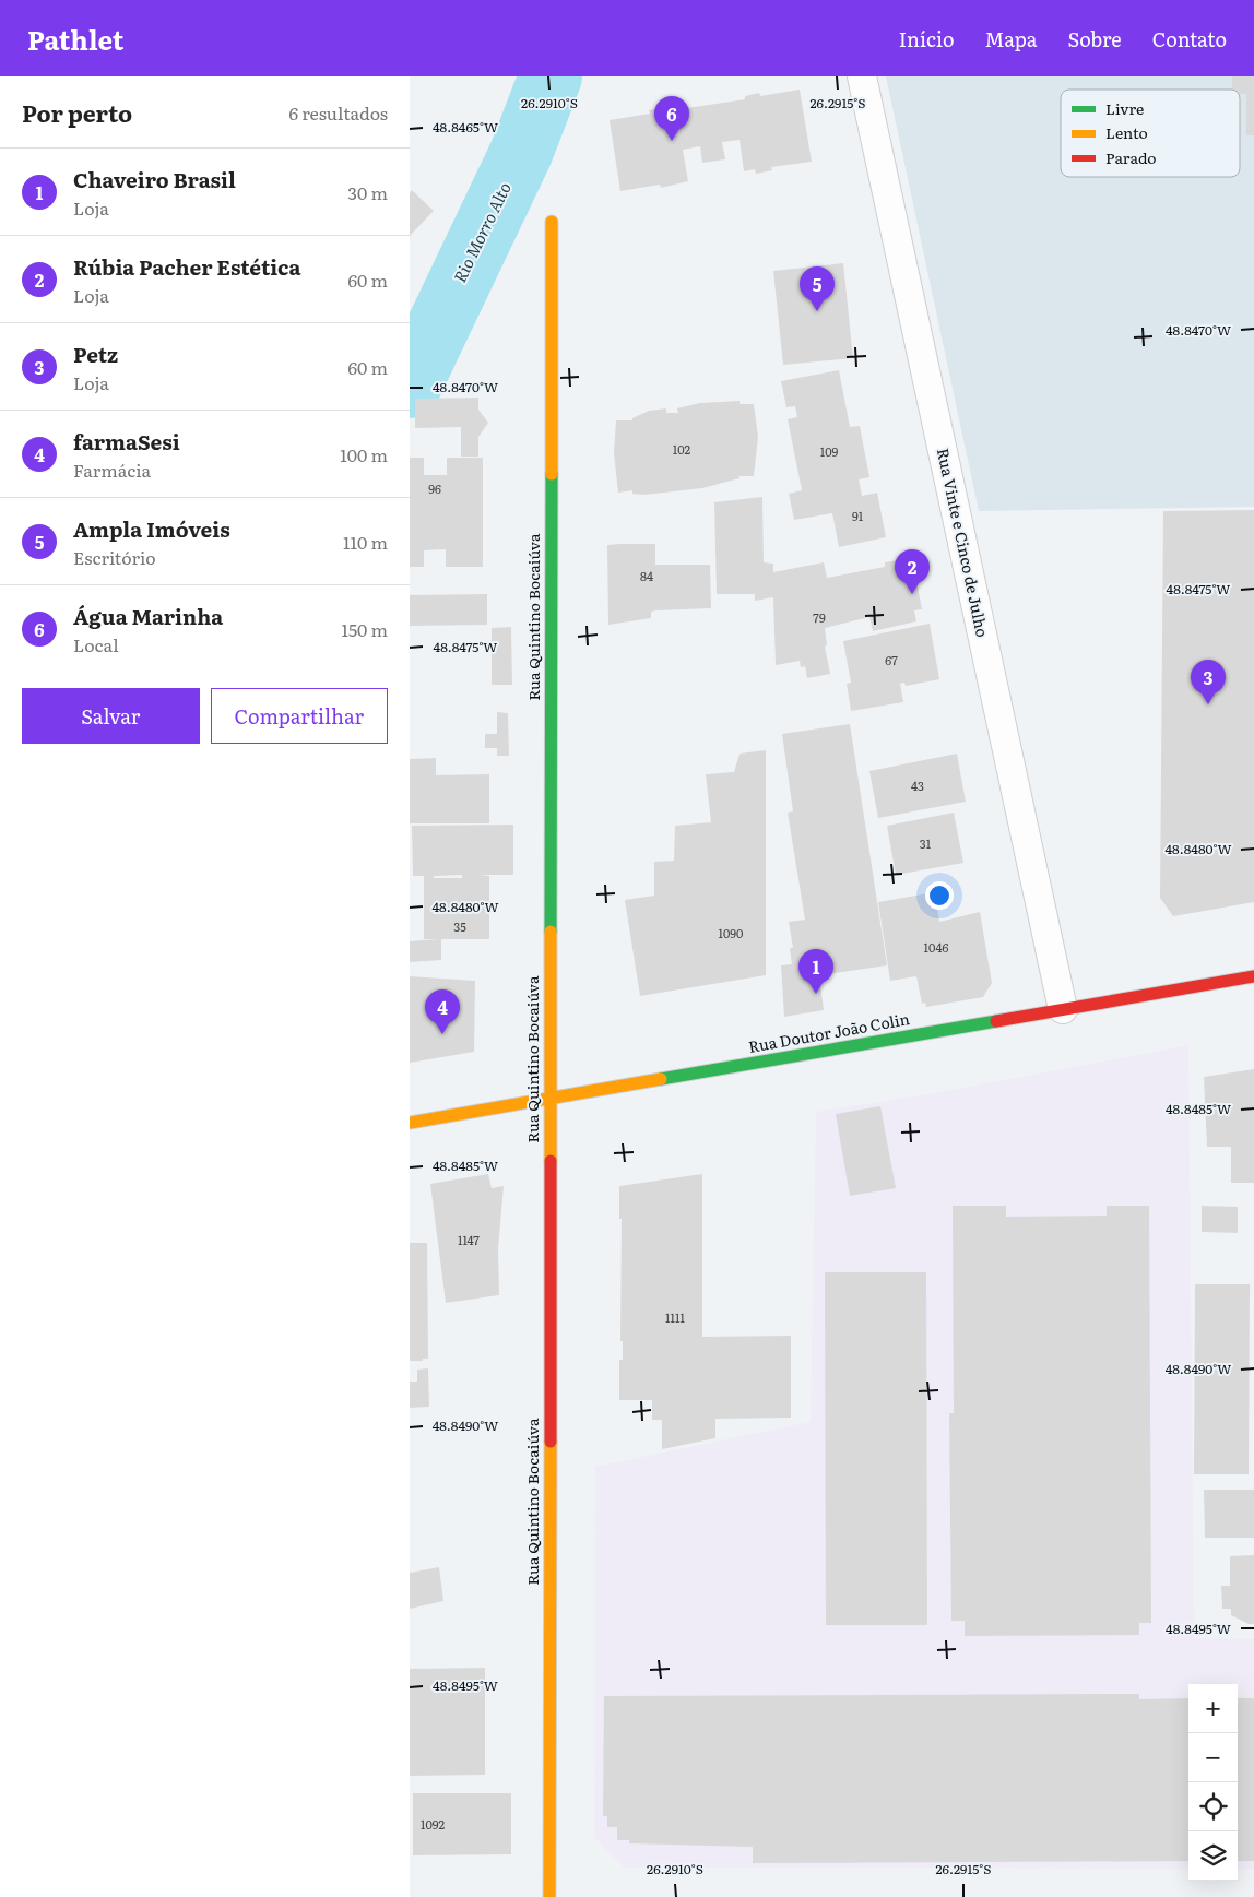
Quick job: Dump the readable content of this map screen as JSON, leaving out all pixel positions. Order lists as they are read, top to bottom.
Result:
{
  "streets": {
    "street": ["Rua Vinte e Cinco de Julho", "Rua Quintino Bocaiúva", "Rua Doutor João Colin"]
  },
  "crossings": [
    ["Rua Vinte e Cinco de Julho", "Rua Doutor João Colin"],
    ["Rua Quintino Bocaiúva", "Rua Doutor João Colin"]
  ],
  "water": ["Rio Morro Alto"],
  "house_numbers": [
    "102",
    "109",
    "96",
    "91",
    "84",
    "79",
    "67",
    "43",
    "31",
    "35",
    "1090",
    "1046",
    "1147",
    "1111",
    "1092"
  ],
  "legend": ["Livre", "Lento", "Parado"],
  "page": {
    "header": "Pathlet",
    "nav": [
      "Início",
      "Mapa",
      "Sobre",
      "Contato"
    ],
    "heading": ["Por perto", "6 resultados"],
    "pins": [
      "6",
      "5",
      "2",
      "3",
      "1",
      "4"
    ],
    "list": [
      {
        "mark": "1",
        "name": "Chaveiro Brasil",
        "note": "Loja",
        "value": "30 m"
      },
      {
        "mark": "2",
        "name": "Rúbia Pacher Estética",
        "note": "Loja",
        "value": "60 m"
      },
      {
        "mark": "3",
        "name": "Petz",
        "note": "Loja",
        "value": "60 m"
      },
      {
        "mark": "4",
        "name": "farmaSesi",
        "note": "Farmácia",
        "value": "100 m"
      },
      {
        "mark": "5",
        "name": "Ampla Imóveis",
        "note": "Escritório",
        "value": "110 m"
      },
      {
        "mark": "6",
        "name": "Água Marinha",
        "note": "Local",
        "value": "150 m"
      }
    ],
    "buttons": ["Salvar", "Compartilhar"],
    "map_buttons": ["+", "−"]
  },
  "coordinates": [
    "26.2910°S",
    "26.2915°S",
    "48.8465°W",
    "48.8470°W",
    "48.8475°W",
    "48.8480°W",
    "48.8485°W",
    "48.8490°W",
    "48.8495°W"
  ]
}
